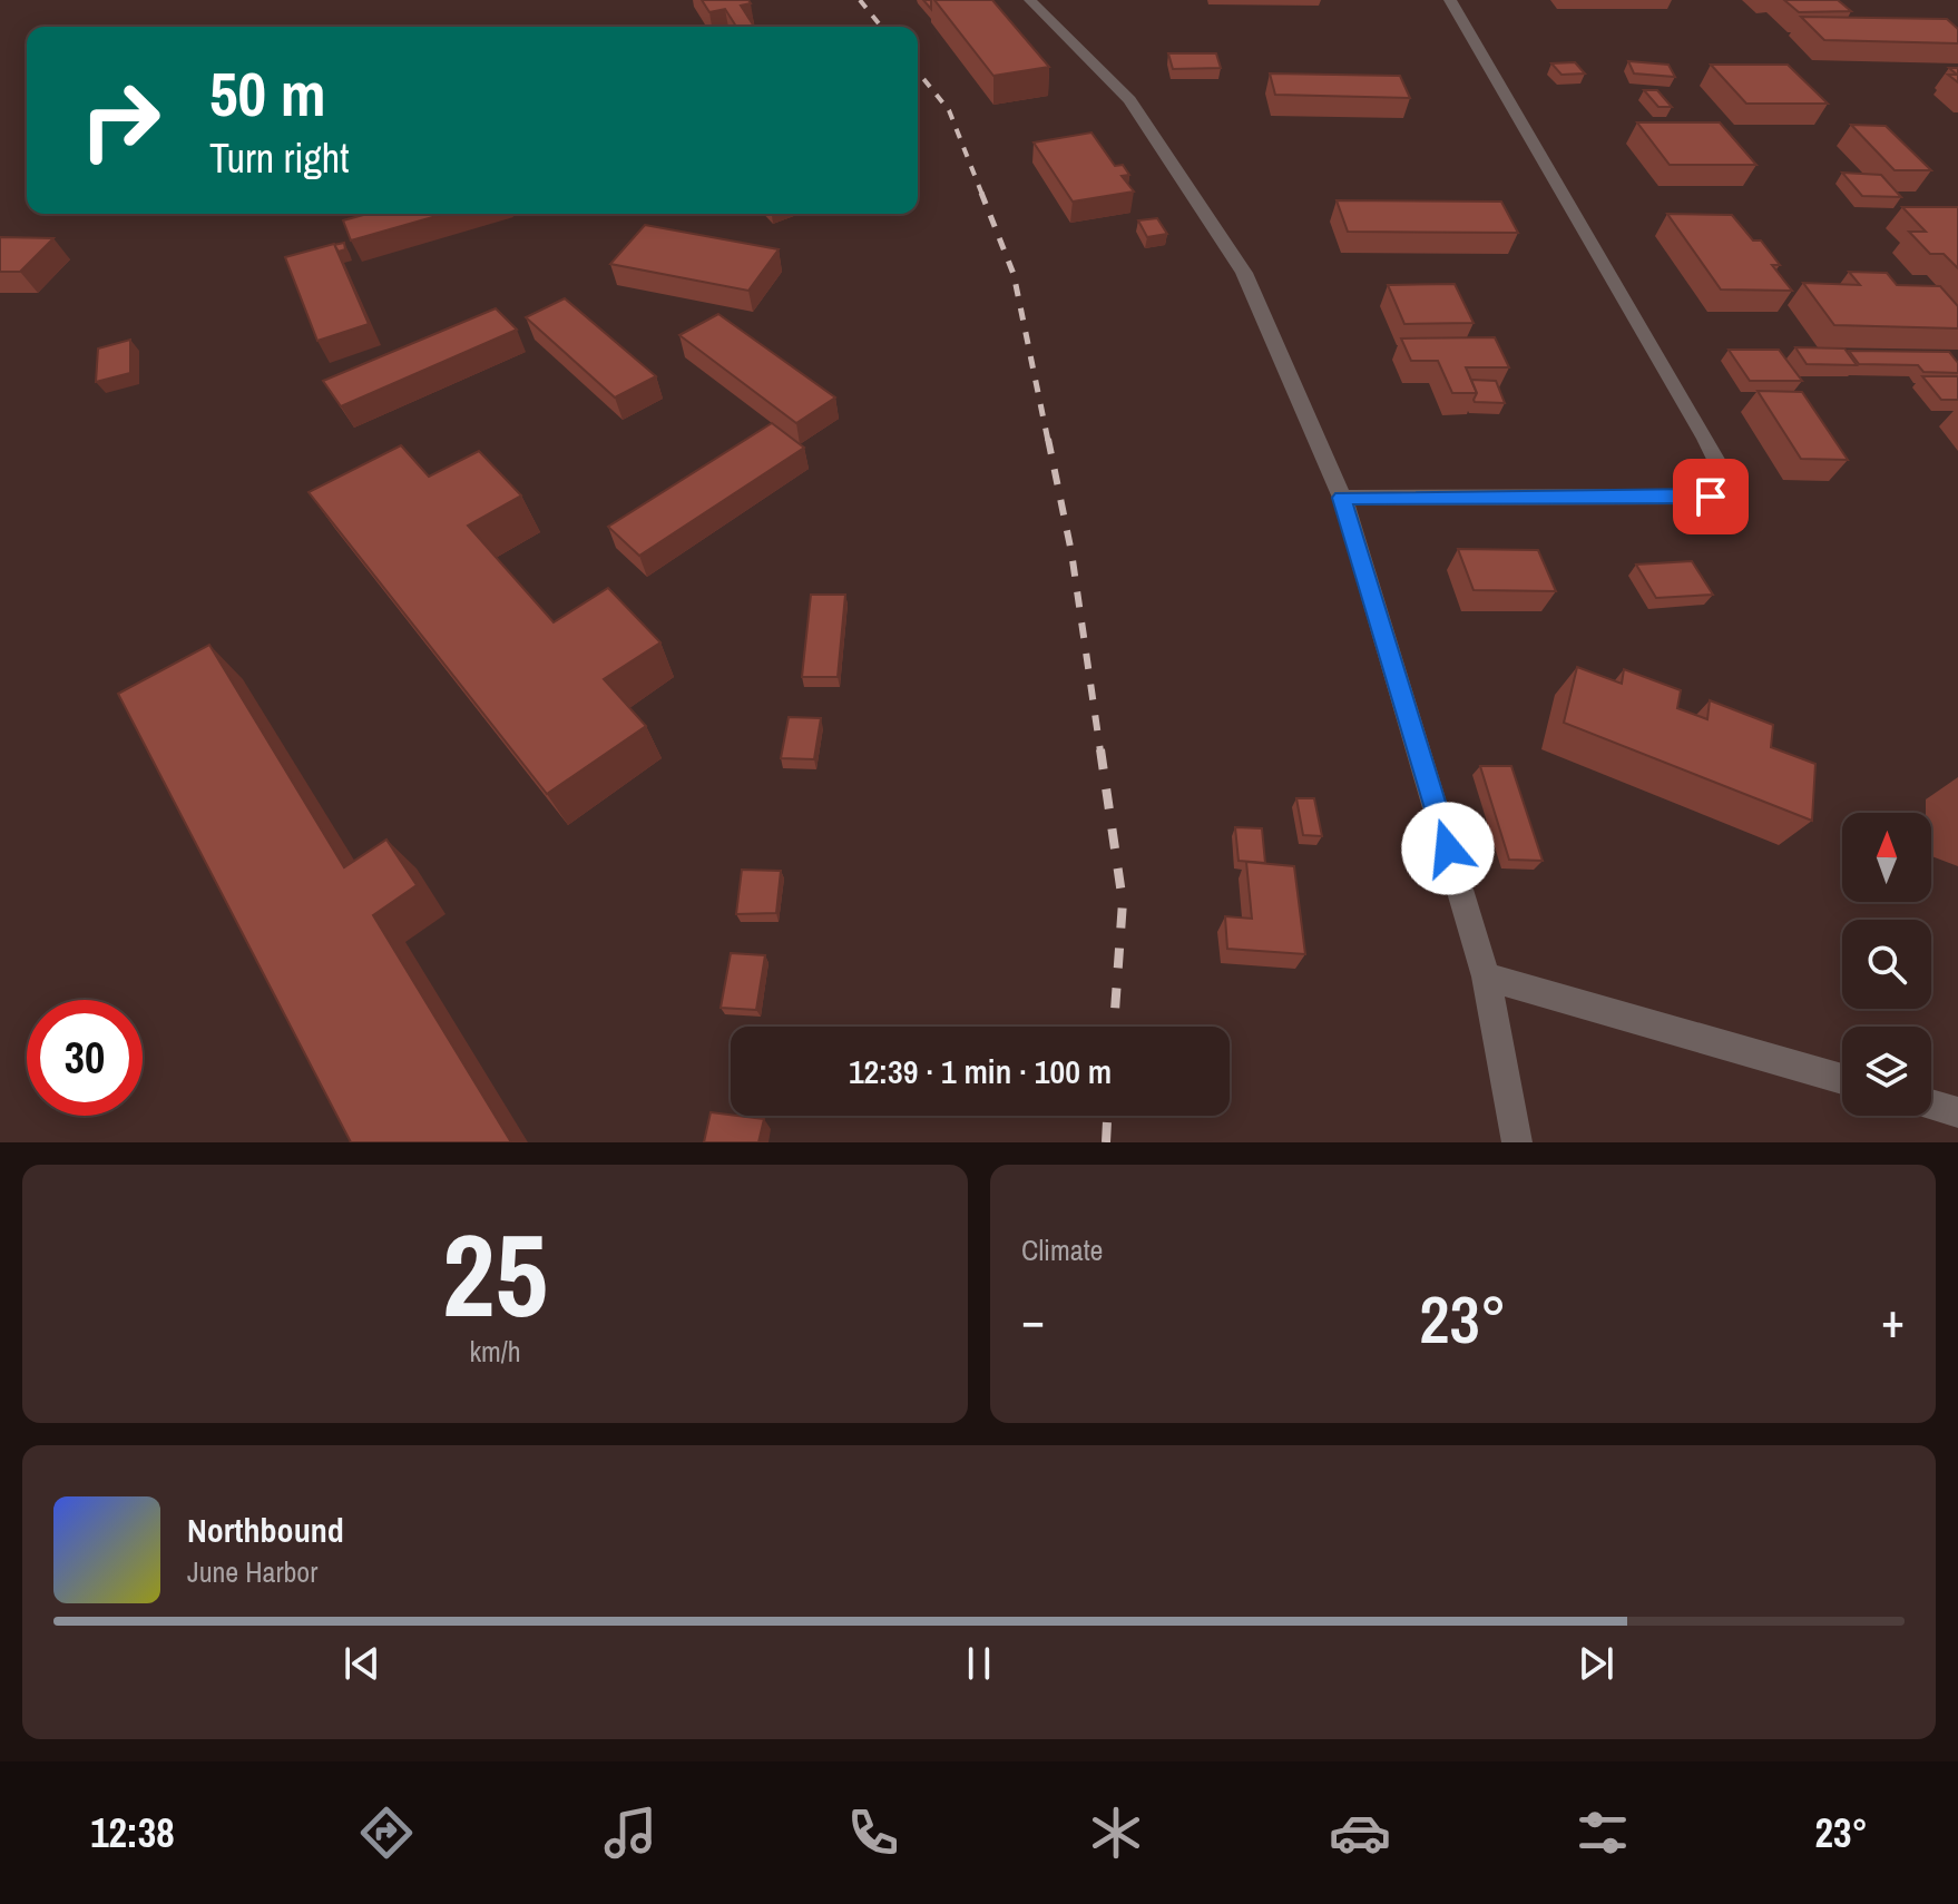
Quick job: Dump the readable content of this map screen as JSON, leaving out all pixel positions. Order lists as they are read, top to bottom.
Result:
{
  "north": "top",
  "page": {
    "turn": ["50 m", "Turn right"],
    "limit": "30",
    "trip": "12:39 · 1 min · 100 m",
    "tile": [
      ["25", "km/h"],
      "Climate"
    ],
    "heat": ["−", "23°", "+"],
    "song": ["Northbound", "June Harbor"],
    "tabs": ["12:38", "23°"]
  }
}
